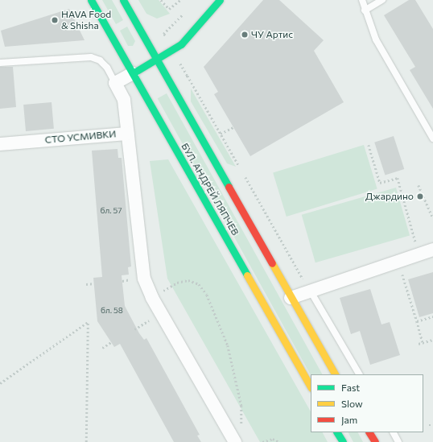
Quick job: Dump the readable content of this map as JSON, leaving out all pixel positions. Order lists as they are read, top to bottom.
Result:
{
  "streets": {
    "main road": ["БУЛ. АНДРЕЙ ЛЯПЧЕВ"],
    "street": ["СТО УСМИВКИ"]
  },
  "places": ["HAVA Food & Shisha", "ЧУ Артис", "Джардино"],
  "house_numbers": ["бл. 57", "бл. 58"],
  "legend": ["Fast", "Slow", "Jam"]
}
